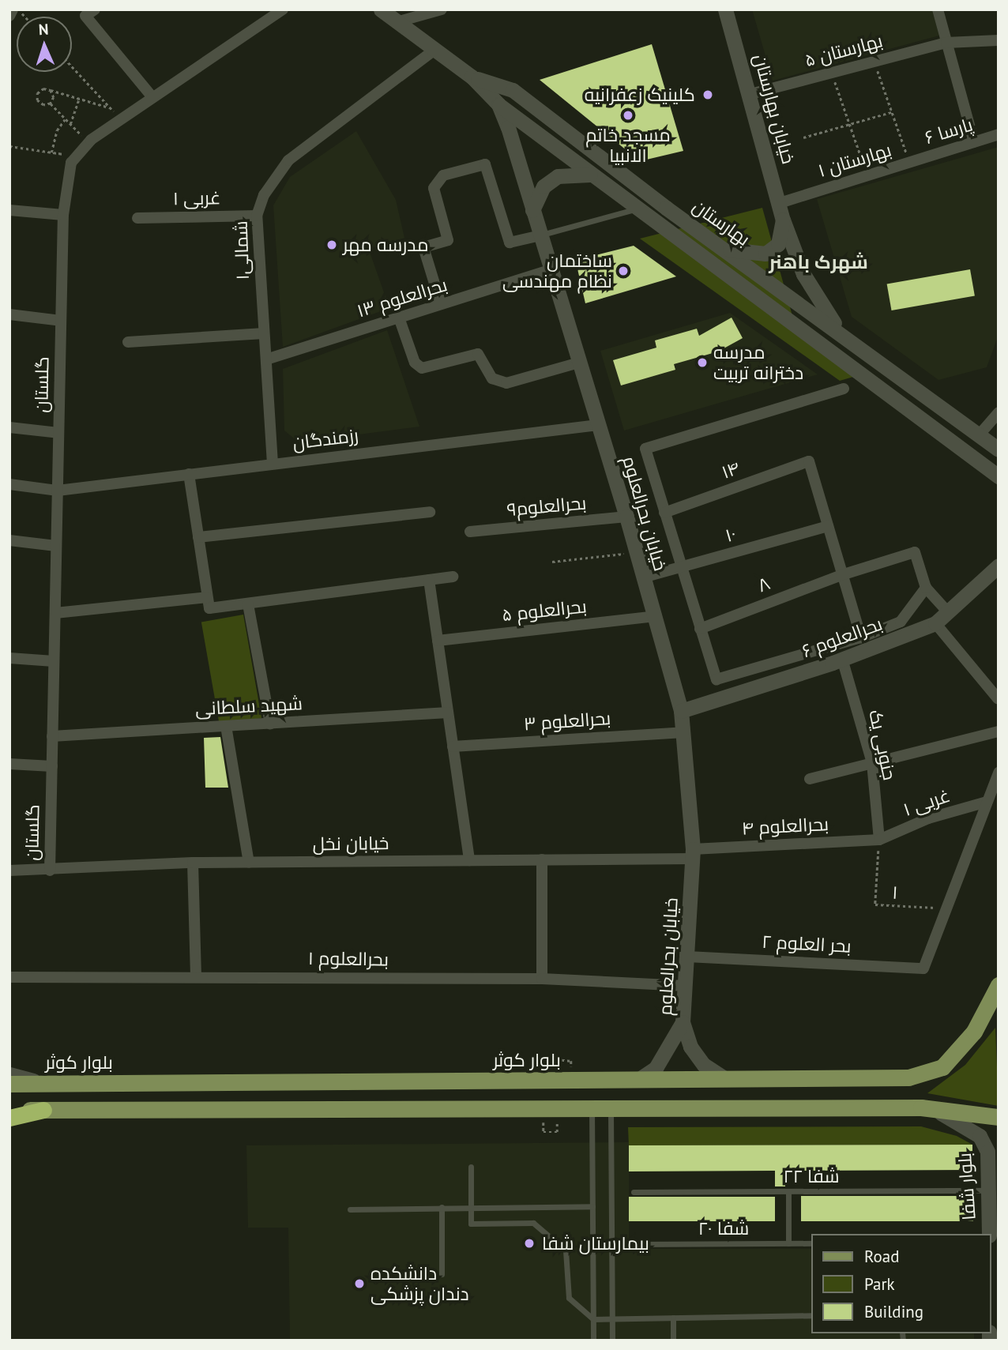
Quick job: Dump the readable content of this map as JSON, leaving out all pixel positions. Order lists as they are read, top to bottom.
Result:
{
  "streets": {
    "main road": ["بلوار کوثر"],
    "street": [
      "بهارستان ۵",
      "خیابان بهارستان",
      "پارسا ۶",
      "بهارستان ۱",
      "غربی ۱",
      "بهارستان",
      "شمالی۱",
      "بحرالعلوم ۱۳",
      "گلستان",
      "رزمندگان",
      "۱۴",
      "بحرالعلوم۹",
      "خیابان بحرالعلوم",
      "۱۰",
      "۸",
      "بحرالعلوم ۵",
      "بحرالعلوم ۶",
      "شهید سلطانی",
      "بحرالعلوم ۳",
      "جنوبی یک",
      "بحرالعلوم ۴",
      "خیابان نخل",
      "بحر العلوم ۲",
      "بحرالعلوم ۱",
      "بلوار شفا"
    ],
    "lane": ["شفا ۲۲", "شفا ۲۰"],
    "path": ["۱"]
  },
  "crossings": [
    ["بهارستان ۵", "خیابان بهارستان"],
    ["خیابان بهارستان", "بهارستان ۱"],
    ["خیابان بهارستان", "بهارستان"],
    ["پارسا ۶", "بهارستان ۱"],
    ["غربی ۱", "شمالی۱"],
    ["غربی ۱", "جنوبی یک"],
    ["غربی ۱", "بحرالعلوم ۴"],
    ["غربی ۱", "۱"],
    ["بهارستان", "خیابان بحرالعلوم"],
    ["شمالی۱", "بحرالعلوم ۱۳"],
    ["شمالی۱", "رزمندگان"],
    ["شمالی۱", "خیابان بحرالعلوم"],
    ["بحرالعلوم ۱۳", "خیابان بحرالعلوم"],
    ["گلستان", "رزمندگان"],
    ["گلستان", "شهید سلطانی"],
    ["گلستان", "خیابان نخل"],
    ["رزمندگان", "خیابان بحرالعلوم"],
    ["۱۴", "۱۰"],
    ["بحرالعلوم۹", "خیابان بحرالعلوم"],
    ["خیابان بحرالعلوم", "۱۰"],
    ["خیابان بحرالعلوم", "بحرالعلوم ۵"],
    ["خیابان بحرالعلوم", "بحرالعلوم ۶"],
    ["خیابان بحرالعلوم", "بحرالعلوم ۳"],
    ["خیابان بحرالعلوم", "بحرالعلوم ۴"],
    ["خیابان بحرالعلوم", "خیابان نخل"],
    ["خیابان بحرالعلوم", "بحر العلوم ۲"],
    ["خیابان بحرالعلوم", "بحرالعلوم ۱"],
    ["خیابان بحرالعلوم", "بلوار کوثر"],
    ["بحرالعلوم ۶", "جنوبی یک"],
    ["جنوبی یک", "بحرالعلوم ۴"],
    ["جنوبی یک", "۱"],
    ["بحرالعلوم ۴", "خیابان نخل"],
    ["بحرالعلوم ۴", "۱"],
    ["۱", "بحر العلوم ۲"],
    ["شفا ۲۲", "بلوار شفا"]
  ],
  "districts": ["شهرک باهنر"],
  "places": [
    "کلینیک زعفرانیه",
    "مسجد خاتم الانبیا",
    "مدرسه مهر",
    "ساختمان نظام مهندسی",
    "مدرسه دخترانه تربیت",
    "بیمارستان شفا",
    "دانشکده دندان پزشکی"
  ],
  "legend": ["Road", "Park", "Building"],
  "north": "top"
}
